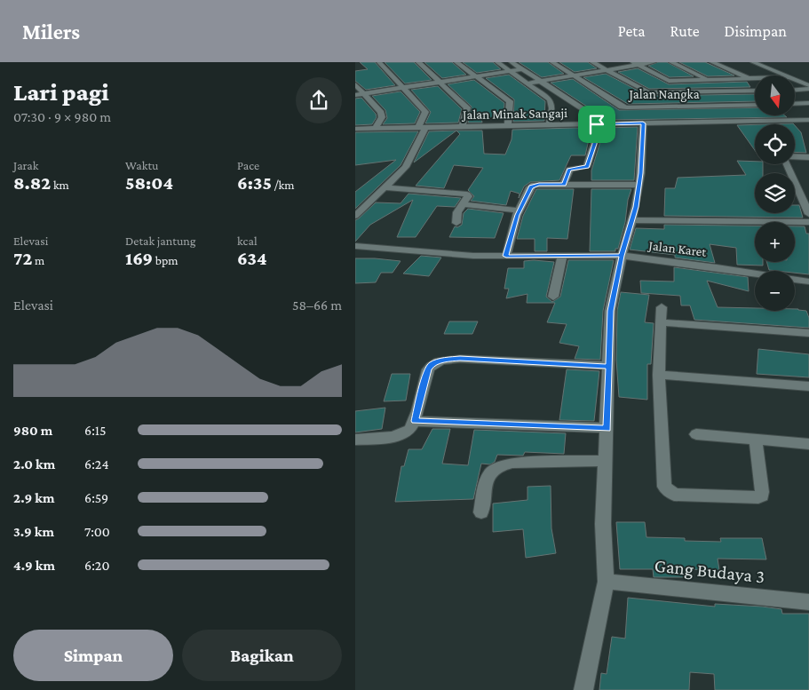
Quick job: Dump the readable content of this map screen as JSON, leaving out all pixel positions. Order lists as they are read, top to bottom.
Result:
{
  "streets": {
    "street": [
      "Jalan Nangka",
      "Jalan Minak Sangaji",
      "Jalan Karet",
      "Gang Budaya 3"
    ]
  },
  "north": "bottom",
  "page": {
    "header": "Milers",
    "nav": ["Peta", "Rute", "Disimpan"],
    "heading": ["Lari pagi", "07:30 · 9 × 980 m"],
    "map_buttons": ["+", "−"],
    "stats": [
      ["Jarak", "8.82 km"],
      ["Waktu", "58:04"],
      ["Pace", "6:35 /km"],
      ["Elevasi", "72 m"],
      ["Detak jantung", "169 bpm"],
      ["kcal", "634"]
    ],
    "chart": ["Elevasi", "58–66 m"],
    "list": [
      {
        "name": "980 m",
        "note": "6:15"
      },
      {
        "name": "2.0 km",
        "note": "6:24"
      },
      {
        "name": "2.9 km",
        "note": "6:59"
      },
      {
        "name": "3.9 km",
        "note": "7:00"
      },
      {
        "name": "4.9 km",
        "note": "6:20"
      }
    ],
    "buttons": ["Simpan", "Bagikan"]
  }
}
